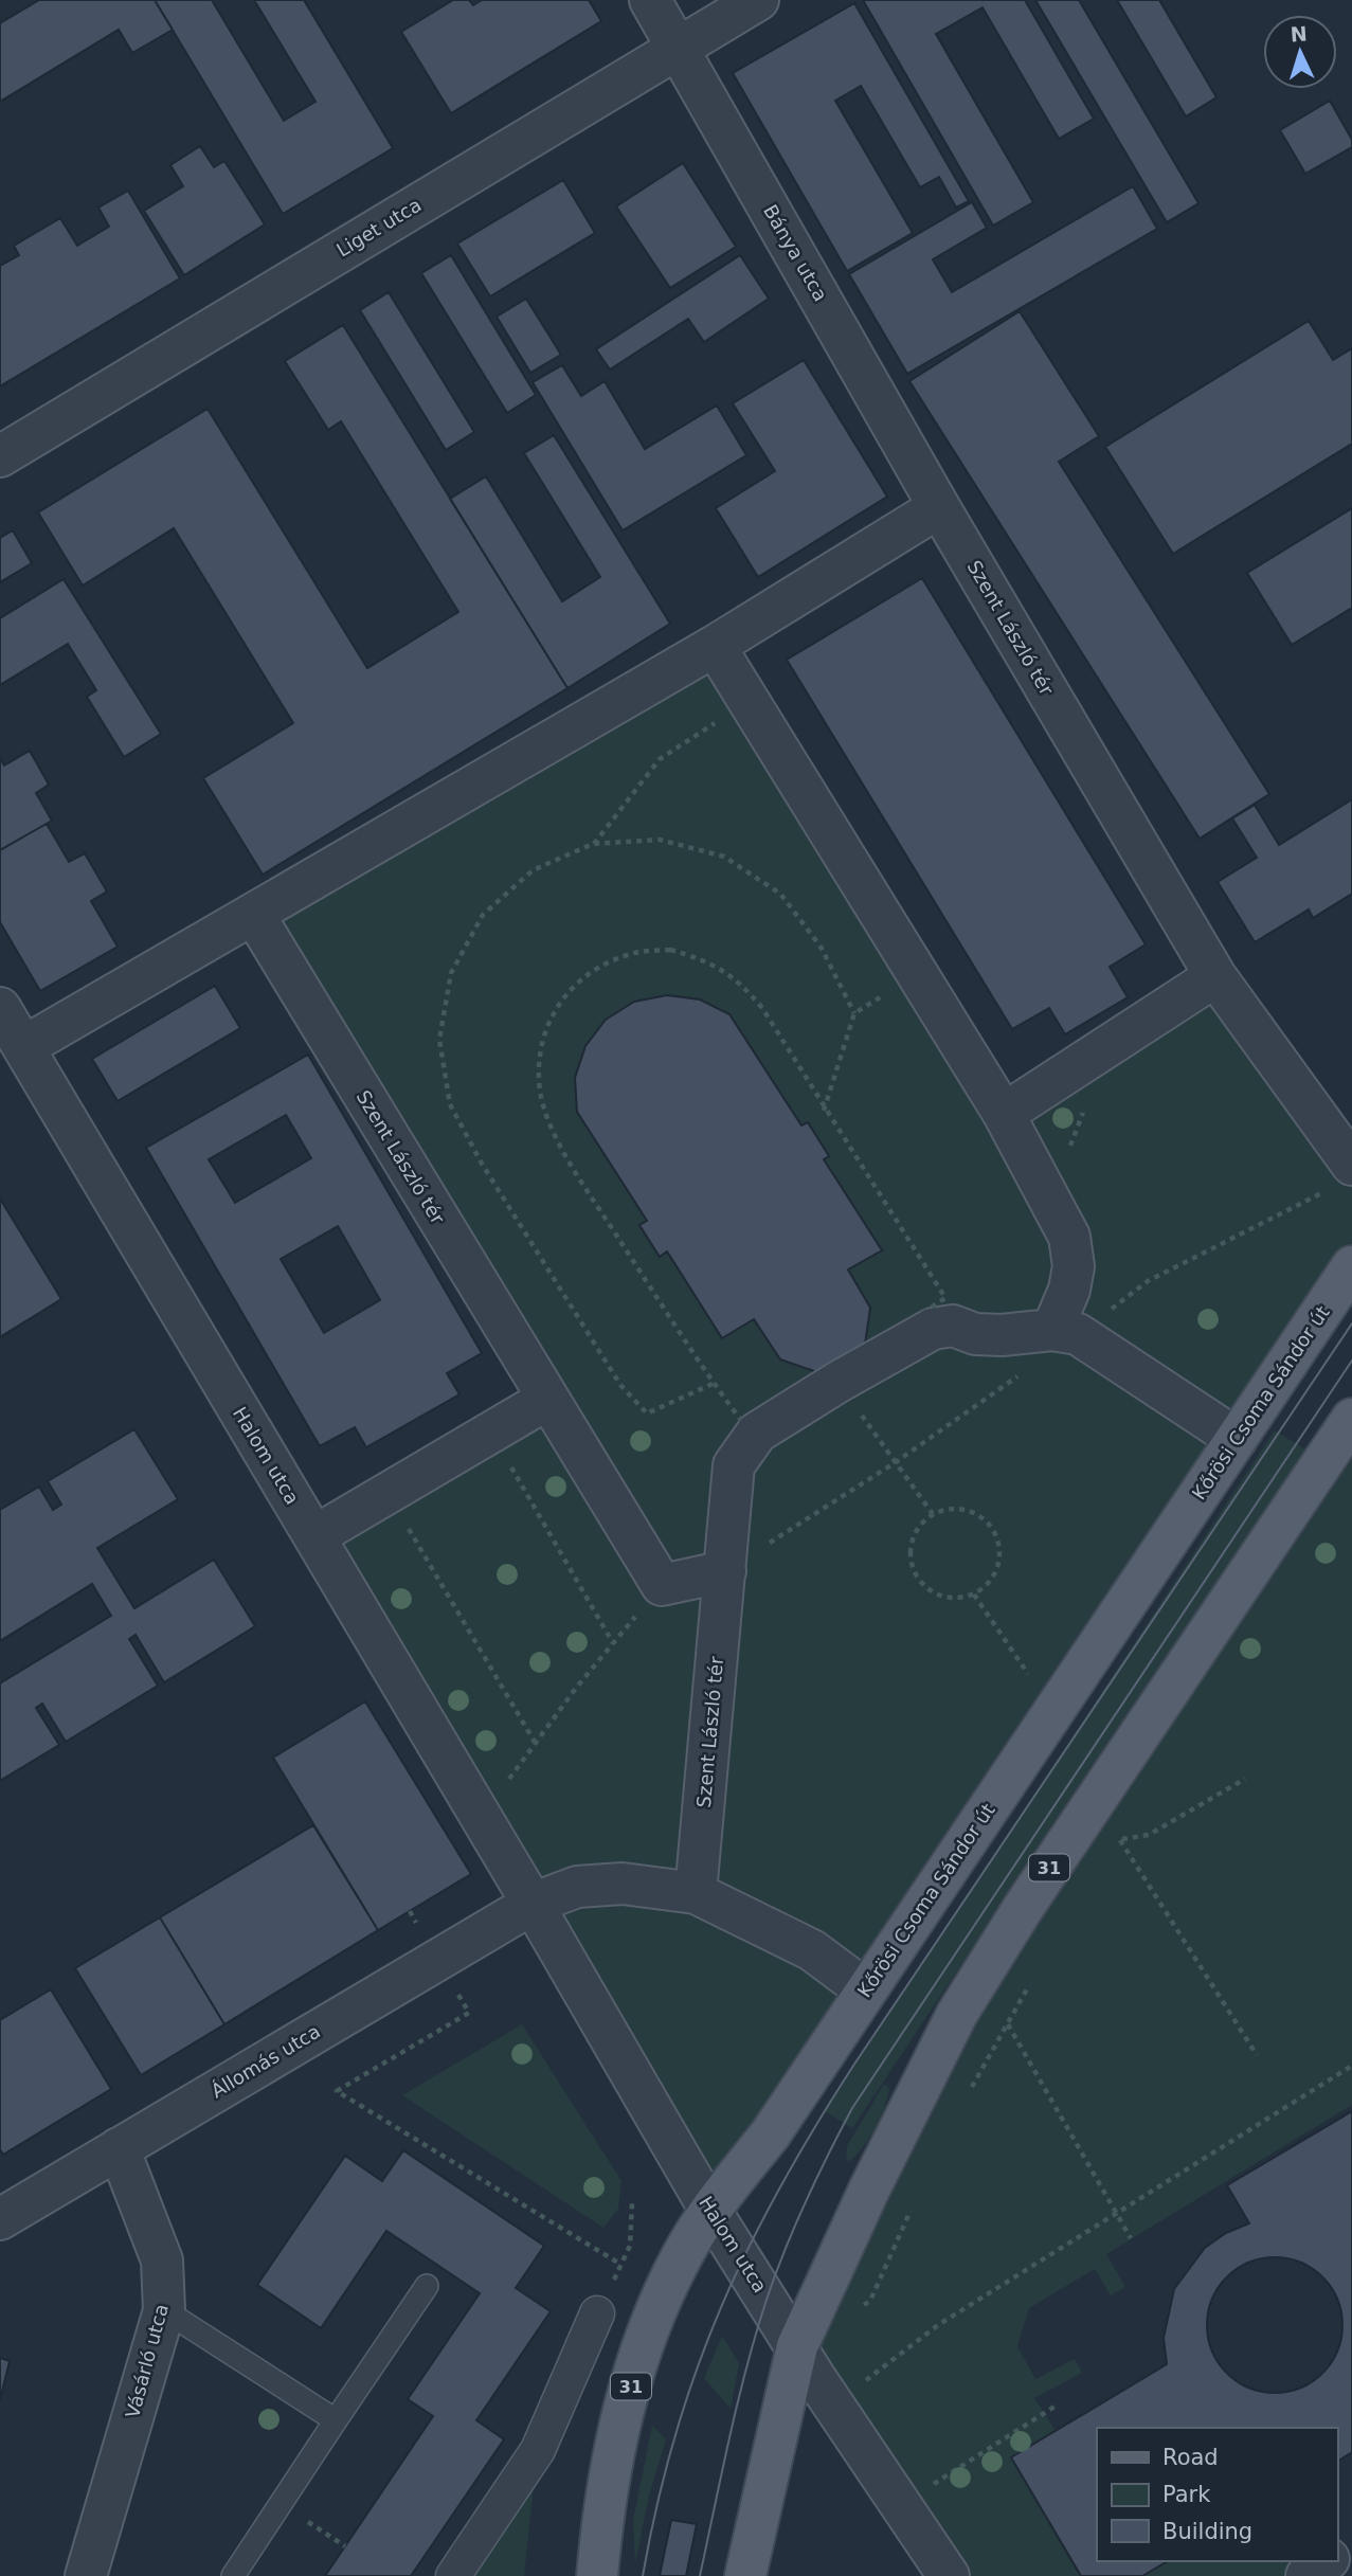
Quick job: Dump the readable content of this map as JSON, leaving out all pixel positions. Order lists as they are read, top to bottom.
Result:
{
  "streets": {
    "main road": ["Kőrösi Csoma Sándor út", "31"],
    "street": [
      "Liget utca",
      "Bánya utca",
      "Szent László tér",
      "Halom utca",
      "Állomás utca",
      "Vásárló utca"
    ]
  },
  "crossings": [
    ["Liget utca", "Bánya utca"],
    ["Bánya utca", "Szent László tér"],
    ["Szent László tér", "Kőrösi Csoma Sándor út"],
    ["Kőrösi Csoma Sándor út", "Halom utca"],
    ["Halom utca", "31"],
    ["Halom utca", "Állomás utca"],
    ["Állomás utca", "Vásárló utca"]
  ],
  "legend": ["Road", "Park", "Building"],
  "north": "top"
}
